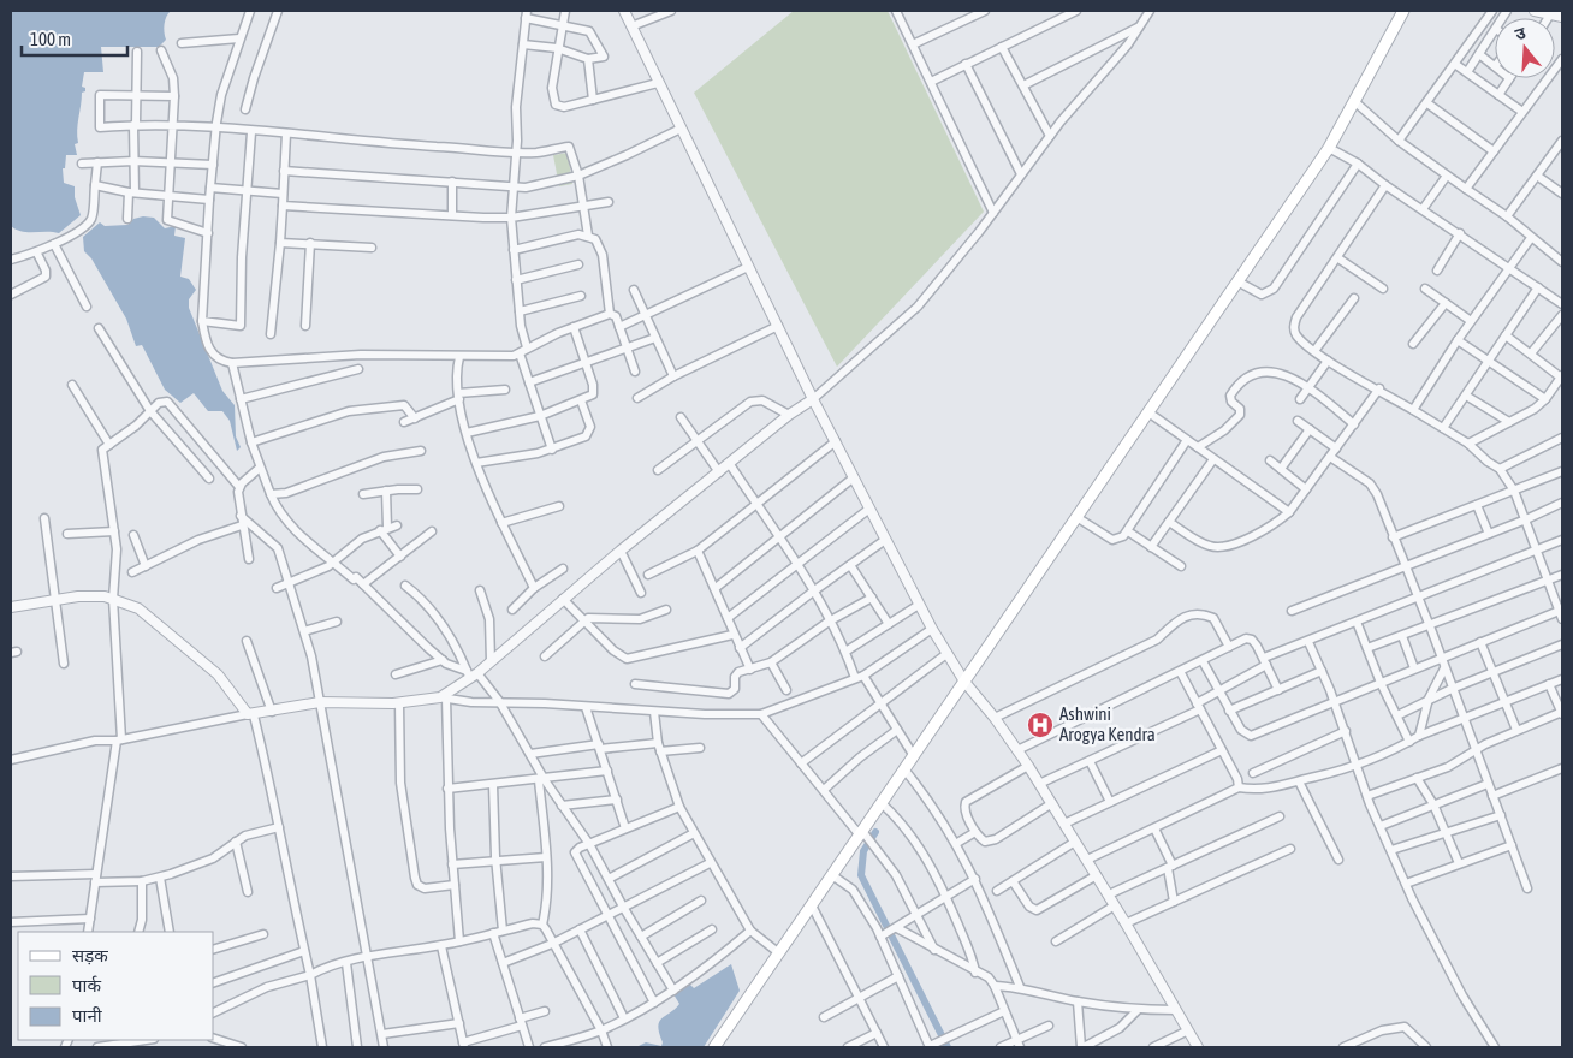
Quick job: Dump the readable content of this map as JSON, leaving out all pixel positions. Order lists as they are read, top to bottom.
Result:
{
  "places": {
    "hospital": ["Ashwini Arogya Kendra"]
  },
  "legend": ["सड़क", "पार्क", "पानी"],
  "scale_bar": "100 m",
  "north": "top"
}
